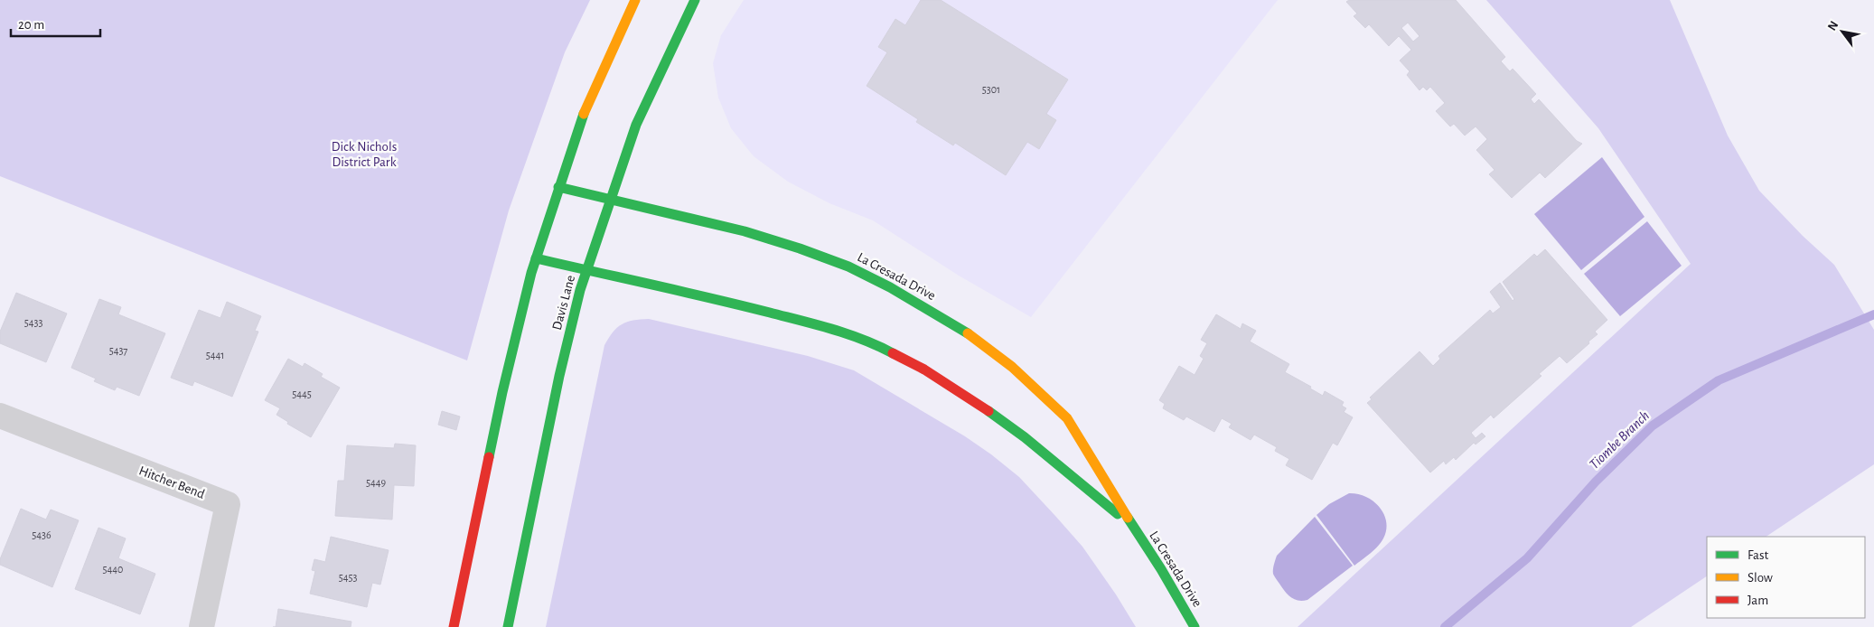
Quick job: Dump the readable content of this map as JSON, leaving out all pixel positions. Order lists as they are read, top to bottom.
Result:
{
  "streets": {
    "street": ["La Cresada Drive", "Davis Lane", "Hitcher Bend"]
  },
  "crossings": [
    ["La Cresada Drive", "Davis Lane"]
  ],
  "water": ["Tiombe Branch"],
  "parks": ["Dick Nichols District Park"],
  "house_numbers": [
    "5301",
    "5433",
    "5437",
    "5441",
    "5445",
    "5449",
    "5436",
    "5440",
    "5453"
  ],
  "legend": ["Fast", "Slow", "Jam"],
  "scale_bar": "20 m",
  "north": "top left"
}
